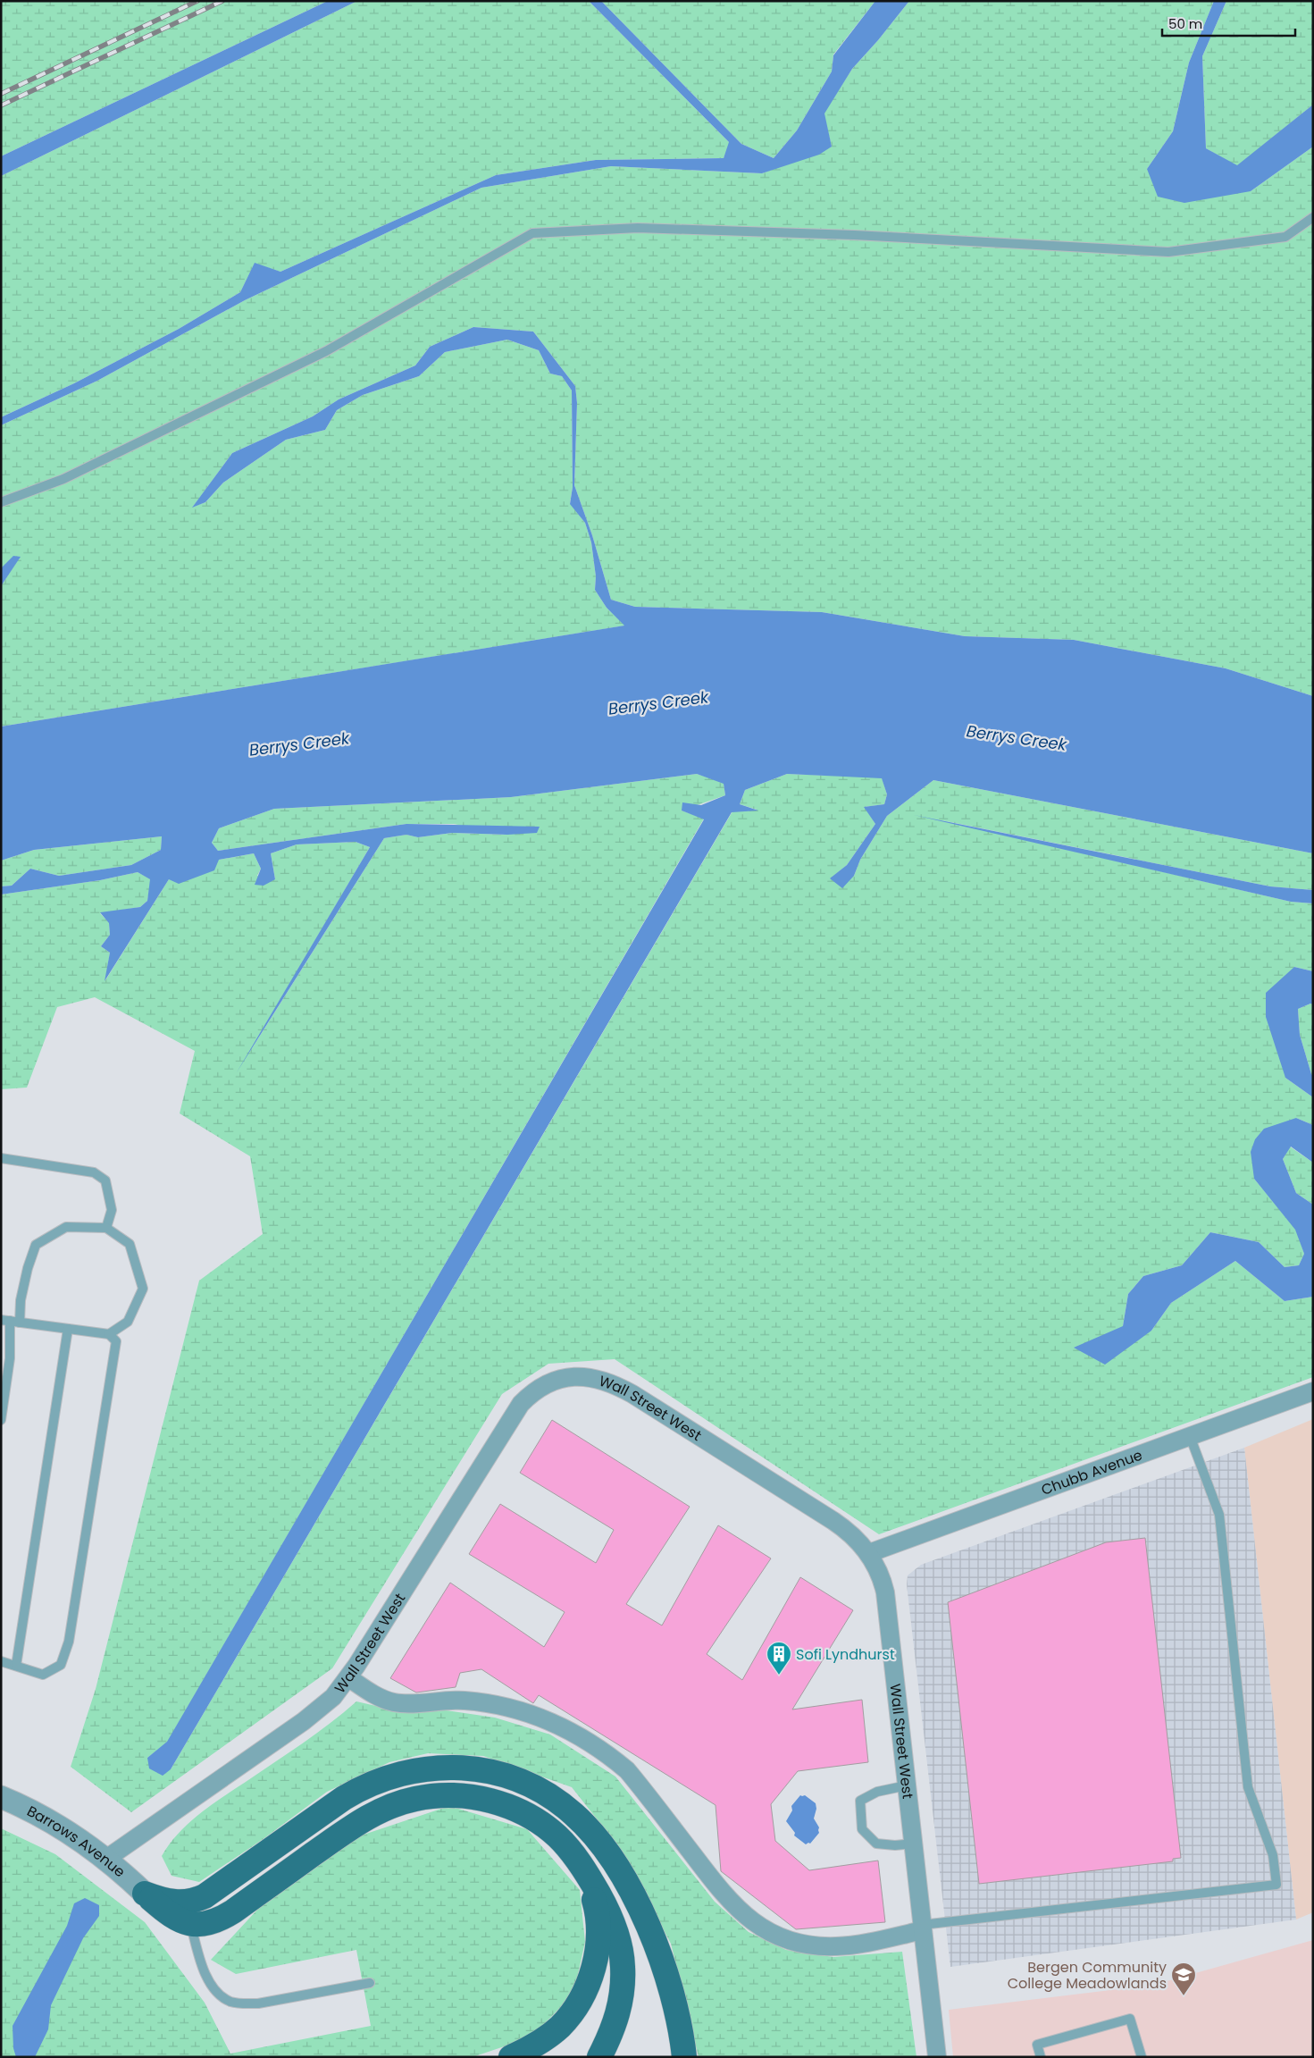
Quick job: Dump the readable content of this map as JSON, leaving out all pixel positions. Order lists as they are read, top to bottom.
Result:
{
  "streets": {
    "street": ["Wall Street West", "Chubb Avenue", "Barrows Avenue"]
  },
  "crossings": [
    ["Wall Street West", "Chubb Avenue"],
    ["Wall Street West", "Barrows Avenue"]
  ],
  "water": ["Berrys Creek"],
  "places": {
    "building": ["Sofi Lyndhurst"],
    "school or university": ["Bergen Community College Meadowlands"]
  },
  "scale_bar": "50 m"
}
